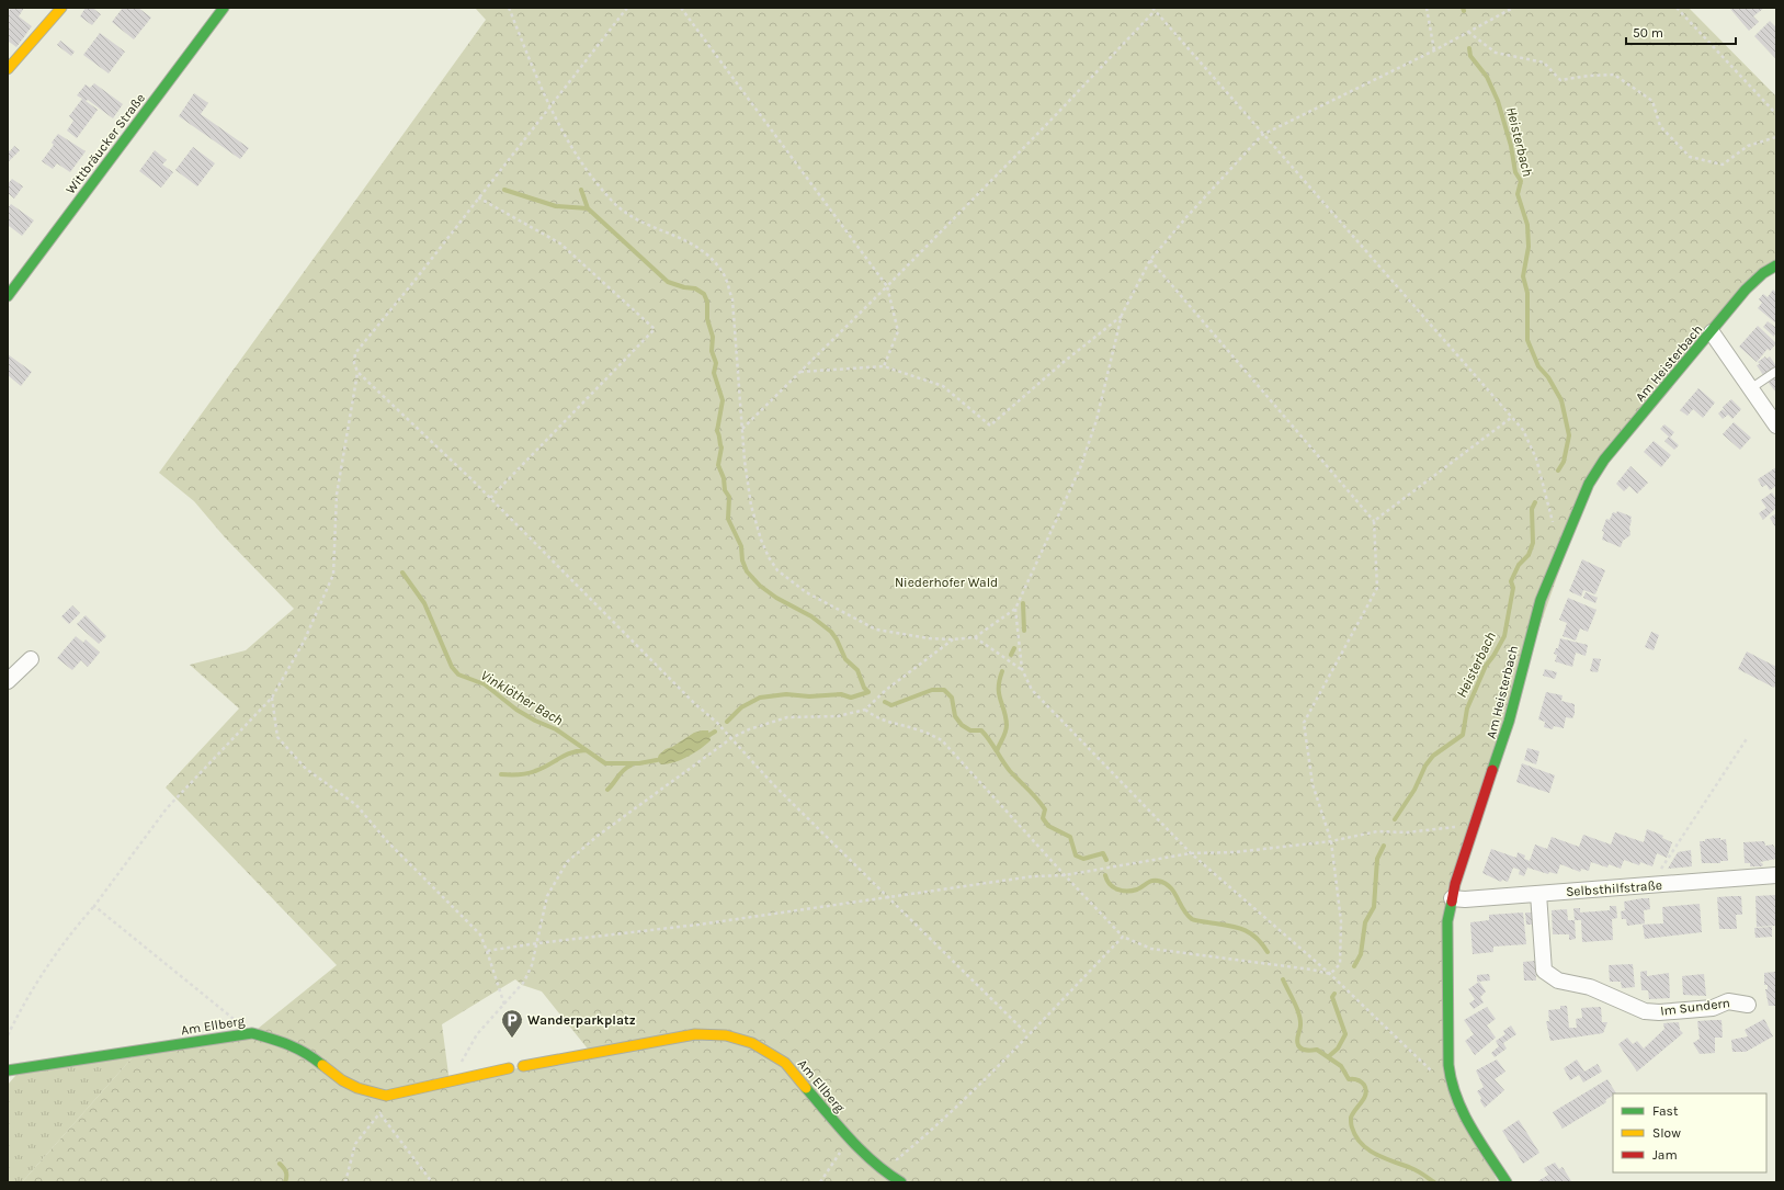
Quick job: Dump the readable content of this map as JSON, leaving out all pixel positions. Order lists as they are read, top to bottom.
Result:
{
  "streets": {
    "street": [
      "Wittbräucker Straße",
      "Am Heisterbach",
      "Selbsthilfstraße",
      "Im Sundern",
      "Am Ellberg"
    ]
  },
  "crossings": [
    ["Am Heisterbach", "Selbsthilfstraße"],
    ["Selbsthilfstraße", "Im Sundern"]
  ],
  "water": ["Heisterbach", "Vinklöther Bach"],
  "parks": ["Niederhofer Wald"],
  "places": {
    "parking": ["Wanderparkplatz"]
  },
  "legend": ["Fast", "Slow", "Jam"],
  "scale_bar": "50 m"
}
